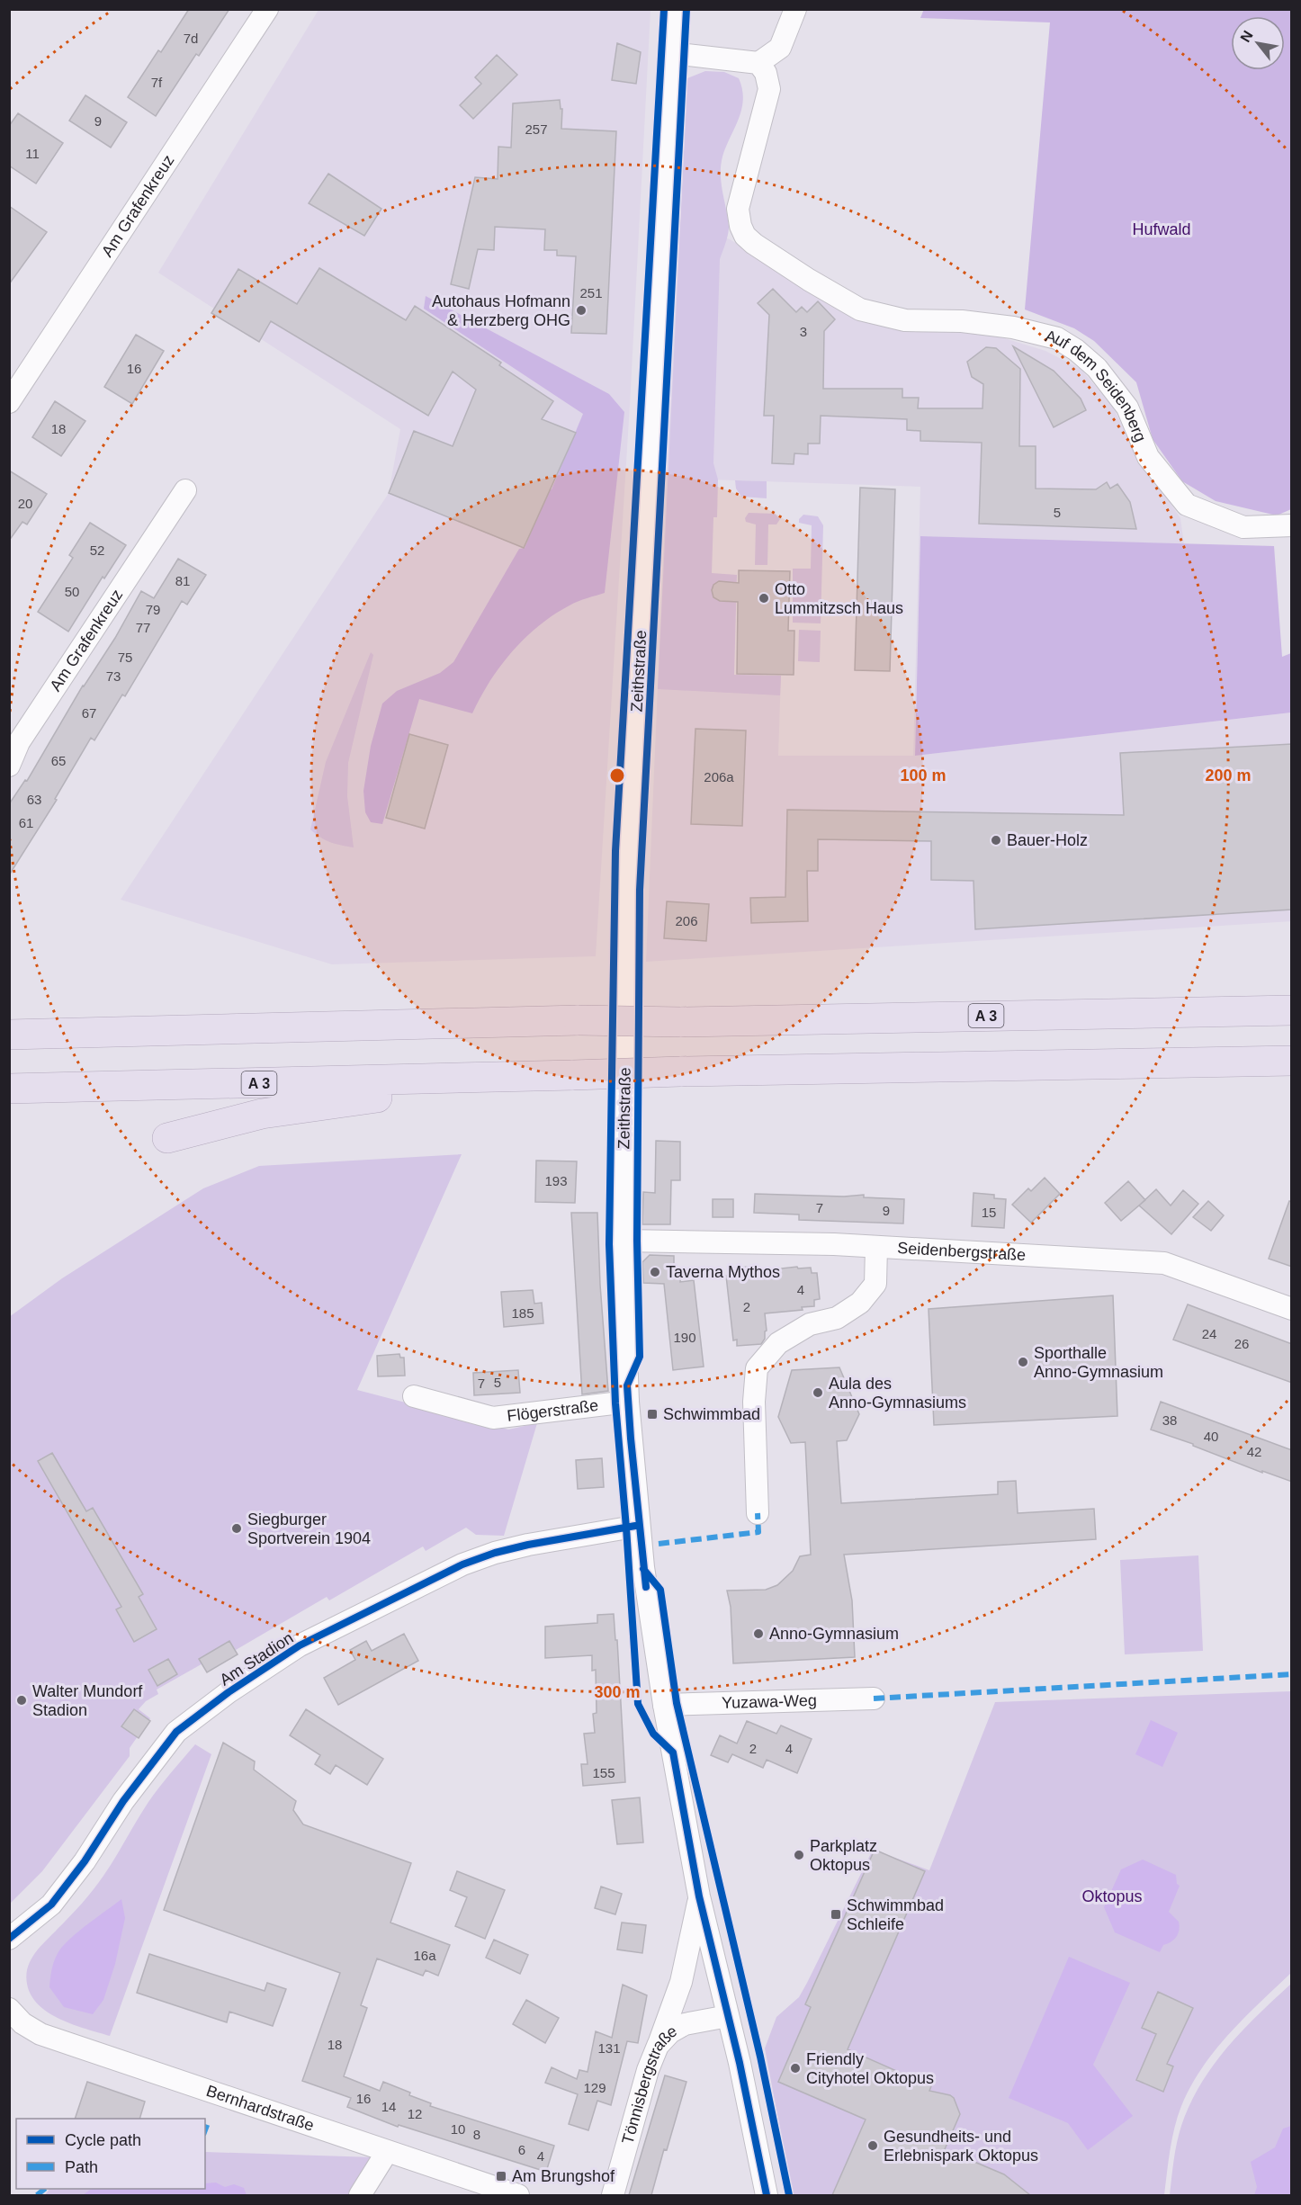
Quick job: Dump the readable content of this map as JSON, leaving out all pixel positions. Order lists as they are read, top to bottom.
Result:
{
  "streets": {
    "highway": ["A 3"],
    "street": [
      "Am Grafenkreuz",
      "Auf dem Seidenberg",
      "Zeithstraße",
      "Seidenbergstraße",
      "Flögerstraße",
      "Am Stadion",
      "Yuzawa-Weg",
      "Tönnisbergstraße",
      "Bernhardstraße"
    ]
  },
  "crossings": [
    ["Zeithstraße", "Seidenbergstraße"],
    ["Zeithstraße", "Flögerstraße"],
    ["Zeithstraße", "Am Stadion"],
    ["Zeithstraße", "Yuzawa-Weg"],
    ["Zeithstraße", "Tönnisbergstraße"]
  ],
  "parks": ["Hufwald", "Oktopus"],
  "places": {
    "other": [
      "Autohaus Hofmann & Herzberg OHG",
      "Otto Lummitzsch Haus",
      "Bauer-Holz",
      "Taverna Mythos",
      "Sporthalle Anno-Gymnasium",
      "Aula des Anno-Gymnasiums",
      "Siegburger Sportverein 1904",
      "Anno-Gymnasium",
      "Walter Mundorf Stadion",
      "Parkplatz Oktopus",
      "Friendly Cityhotel Oktopus",
      "Gesundheits- und Erlebnispark Oktopus"
    ],
    "transit": ["Schwimmbad", "Schwimmbad Schleife", "Am Brungshof"]
  },
  "house_numbers": [
    "7d",
    "7f",
    "9",
    "257",
    "11",
    "251",
    "3",
    "16",
    "18",
    "20",
    "5",
    "52",
    "81",
    "50",
    "79",
    "77",
    "75",
    "73",
    "67",
    "65",
    "206a",
    "63",
    "61",
    "206",
    "193",
    "7",
    "9",
    "15",
    "4",
    "2",
    "185",
    "24",
    "190",
    "26",
    "5",
    "7",
    "38",
    "40",
    "42",
    "2",
    "4",
    "155",
    "16a",
    "18",
    "131",
    "129",
    "16",
    "14",
    "12",
    "10",
    "8",
    "6",
    "4"
  ],
  "legend": ["Cycle path", "Path"],
  "north": "top left",
  "rings": ["100 m", "200 m", "300 m"]
}
